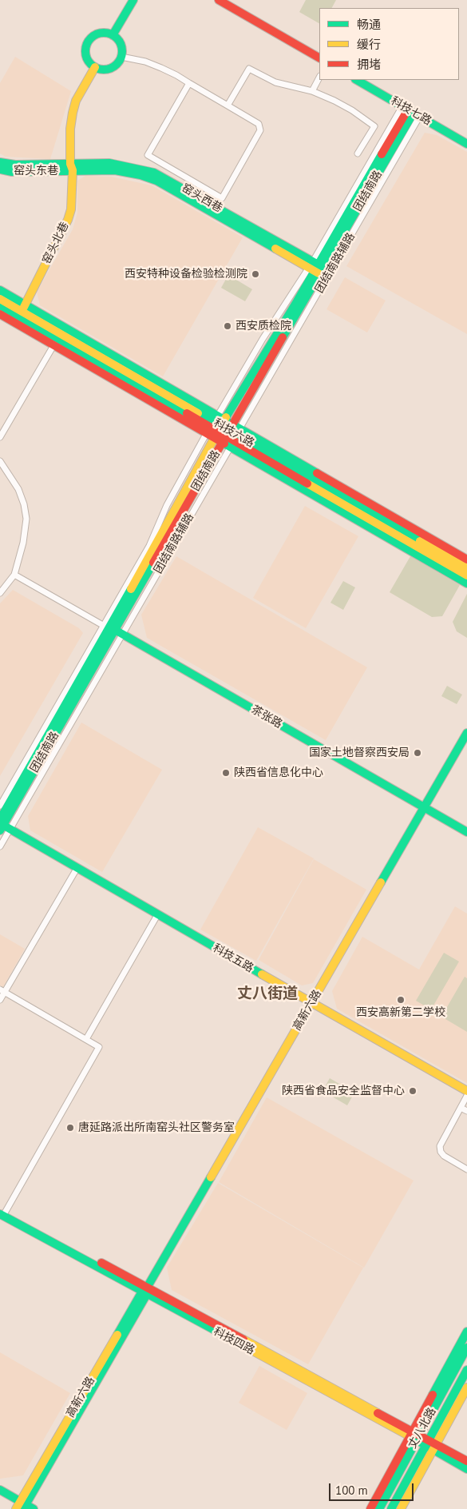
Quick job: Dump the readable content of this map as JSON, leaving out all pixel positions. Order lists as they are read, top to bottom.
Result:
{
  "streets": {
    "main road": [
      "科技七路",
      "窑头东巷",
      "团结南路",
      "窑头西巷",
      "窑头北巷",
      "科技六路",
      "茶张路",
      "科技五路",
      "高新六路",
      "科技四路",
      "丈八北路"
    ],
    "street": ["团结南路辅路"]
  },
  "crossings": [
    ["科技七路", "团结南路"],
    ["科技七路", "团结南路辅路"],
    ["窑头东巷", "窑头西巷"],
    ["窑头东巷", "窑头北巷"],
    ["团结南路", "窑头西巷"],
    ["团结南路", "团结南路辅路"],
    ["团结南路", "科技六路"],
    ["团结南路", "茶张路"],
    ["团结南路", "科技五路"],
    ["窑头西巷", "窑头北巷"],
    ["窑头北巷", "科技六路"],
    ["团结南路辅路", "科技六路"],
    ["茶张路", "高新六路"],
    ["科技五路", "高新六路"],
    ["高新六路", "科技四路"],
    ["科技四路", "丈八北路"]
  ],
  "districts": ["丈八街道"],
  "places": [
    "西安特种设备检验检测院",
    "西安质检院",
    "国家土地督察西安局",
    "陕西省信息化中心",
    "西安高新第二学校",
    "陕西省食品安全监督中心",
    "唐延路派出所南窑头社区警务室"
  ],
  "legend": ["畅通", "缓行", "拥堵"],
  "scale_bar": "100 m"
}
